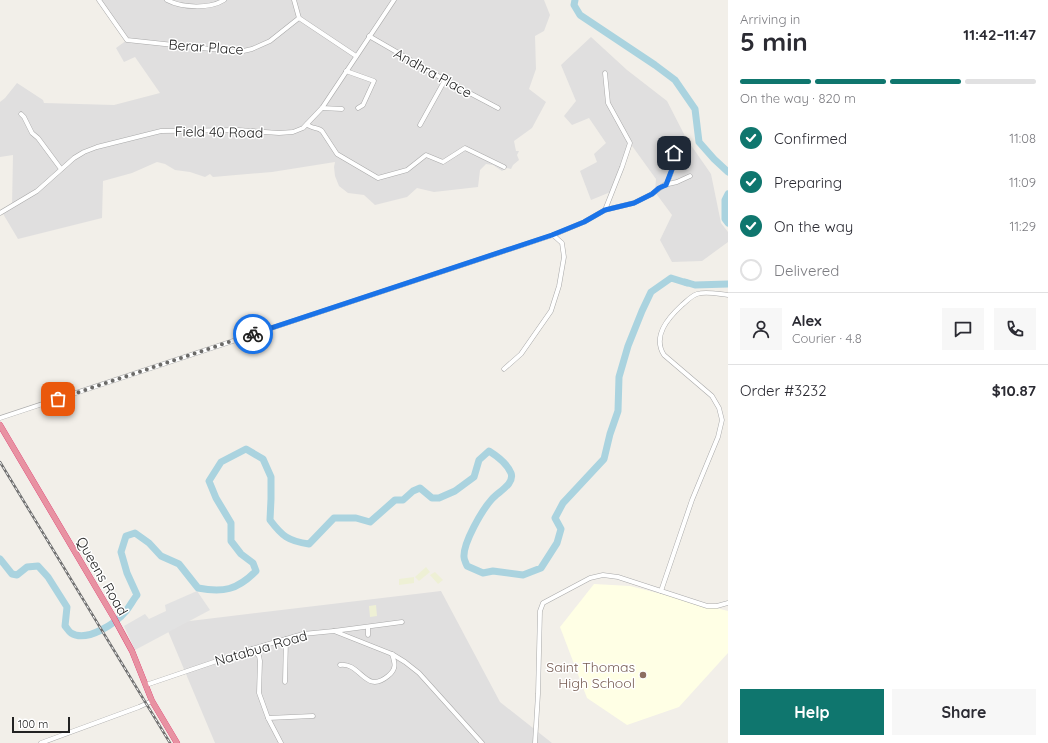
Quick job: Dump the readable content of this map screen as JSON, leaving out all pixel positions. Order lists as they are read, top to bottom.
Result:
{
  "streets": {
    "highway": ["Queens Road"],
    "street": [
      "Berar Place",
      "Andhra Place",
      "Field 40 Road",
      "Natabua Road"
    ]
  },
  "crossings": [
    ["Andhra Place", "Field 40 Road"],
    ["Queens Road", "Natabua Road"]
  ],
  "places": ["Saint Thomas High School"],
  "scale_bar": "100 m",
  "page": {
    "heading": ["5 min", "Arriving in", "11:42–11:47"],
    "panel": [
      "Alex",
      "Courier · 4.8",
      "Order #3232",
      "$10.87"
    ],
    "bar": "On the way · 820 m",
    "list": [
      ["Confirmed", "11:08"],
      ["Preparing", "11:09"],
      ["On the way", "11:29"],
      "Delivered"
    ],
    "buttons": ["Help", "Share"],
    "scale": "100 m"
  }
}
